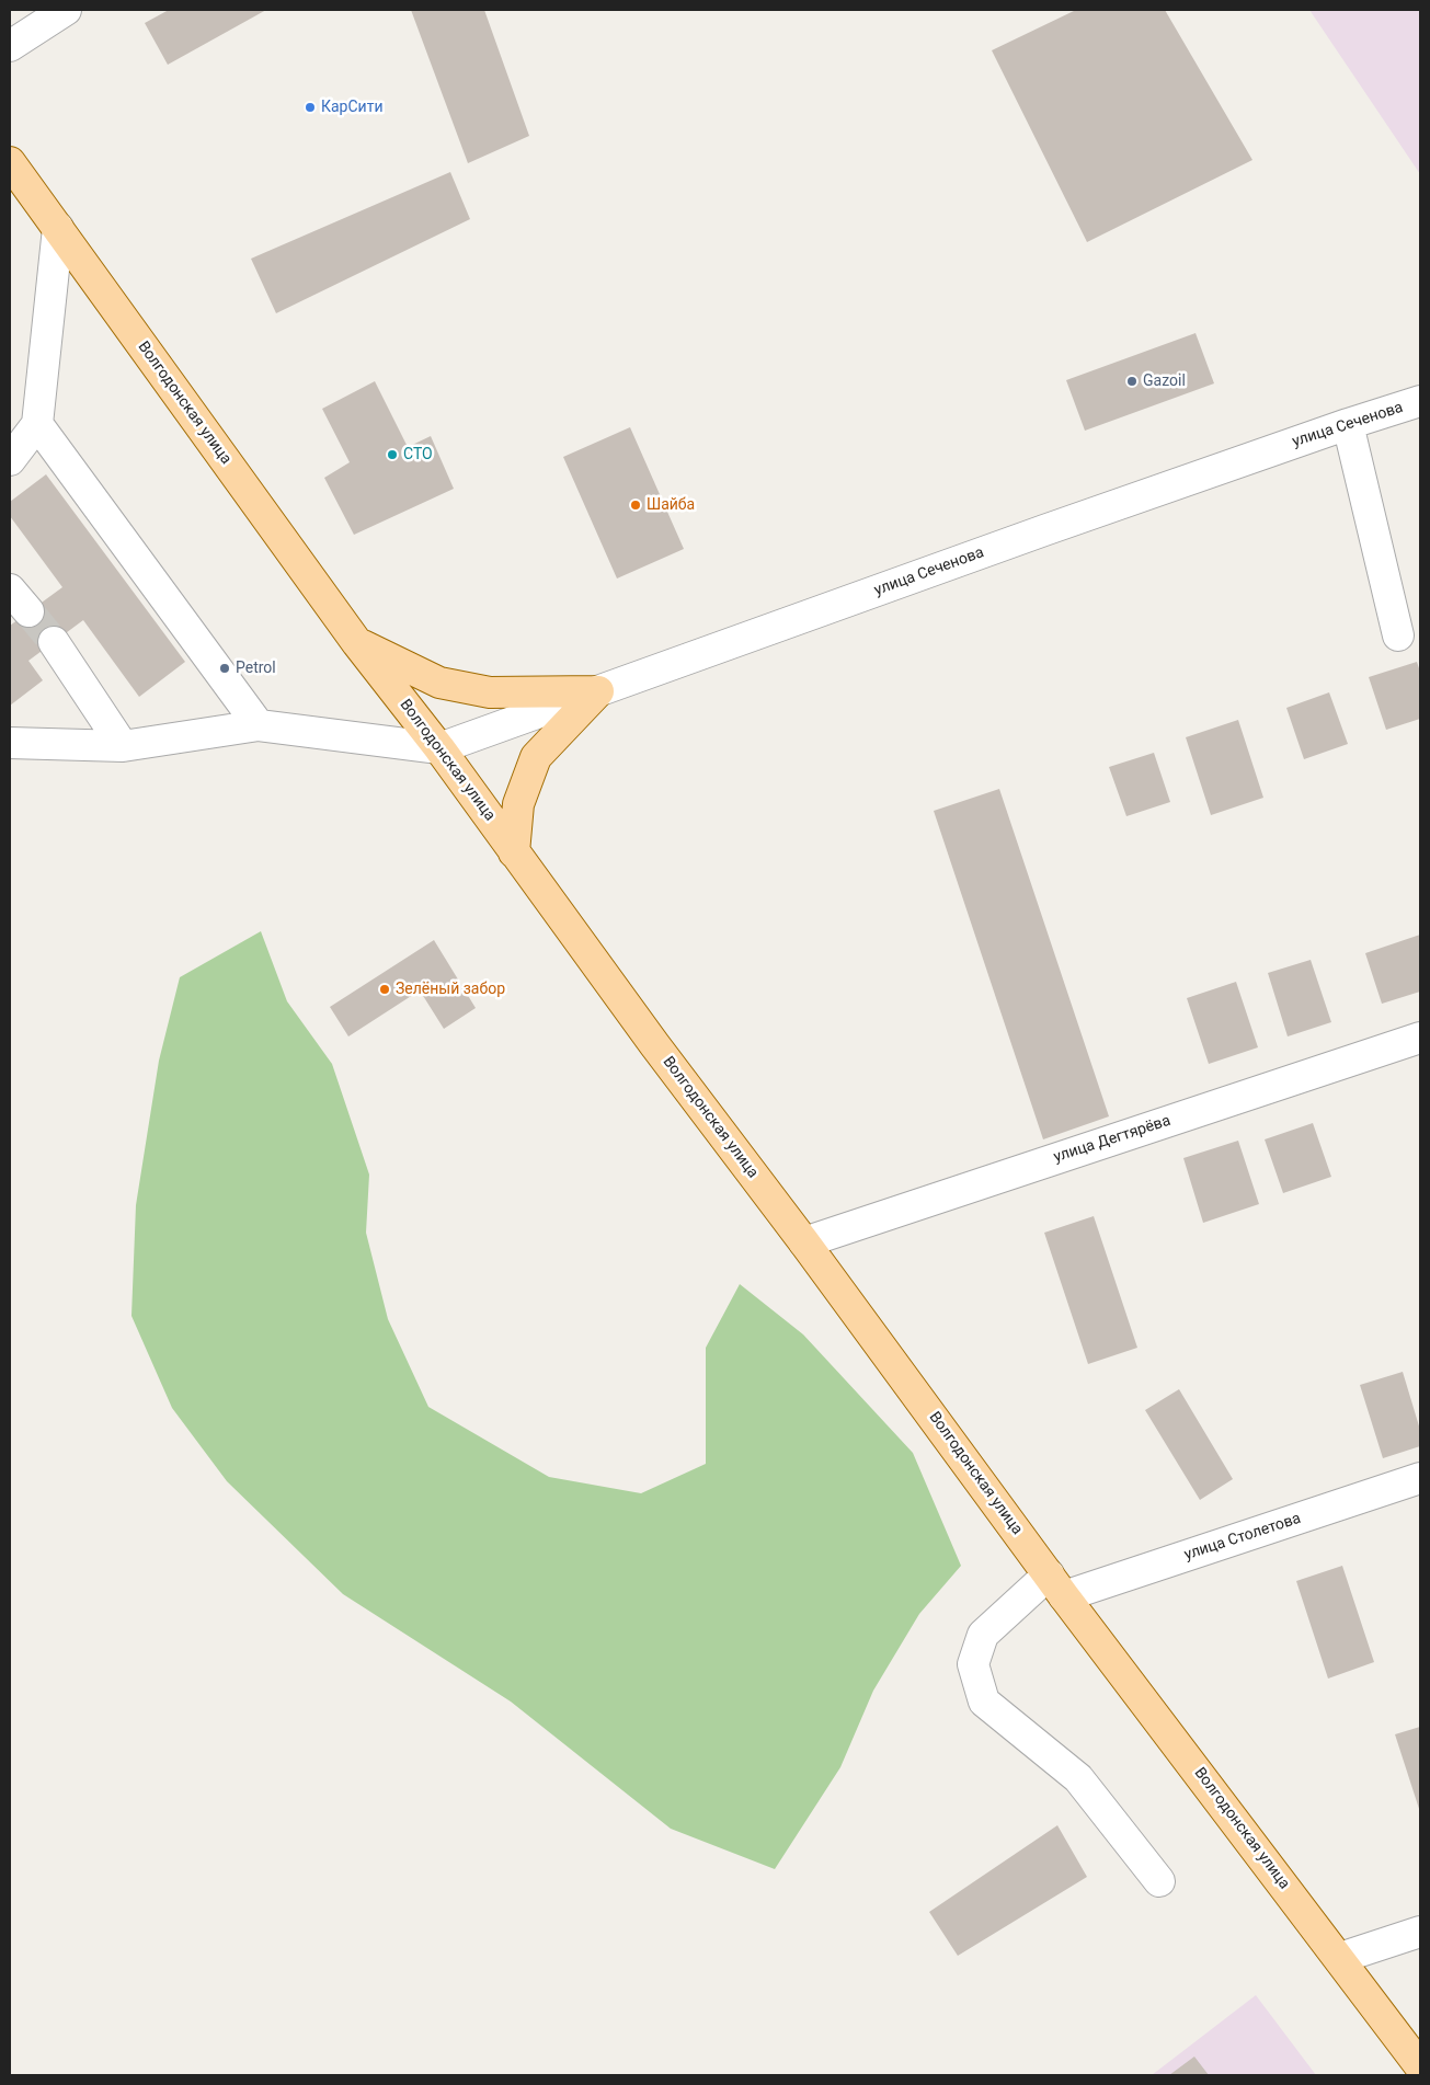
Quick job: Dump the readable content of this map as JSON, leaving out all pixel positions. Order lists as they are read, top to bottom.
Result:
{
  "streets": {
    "main road": ["Волгодонская улица"],
    "street": ["улица Сеченова", "улица Дегтярёва", "улица Столетова"]
  },
  "crossings": [
    ["Волгодонская улица", "улица Сеченова"],
    ["Волгодонская улица", "улица Дегтярёва"],
    ["Волгодонская улица", "улица Столетова"]
  ],
  "places": [
    "КарСити",
    "Gazoil",
    "СТО",
    "Шайба",
    "Petrol",
    "Зелёный забор"
  ]
}
